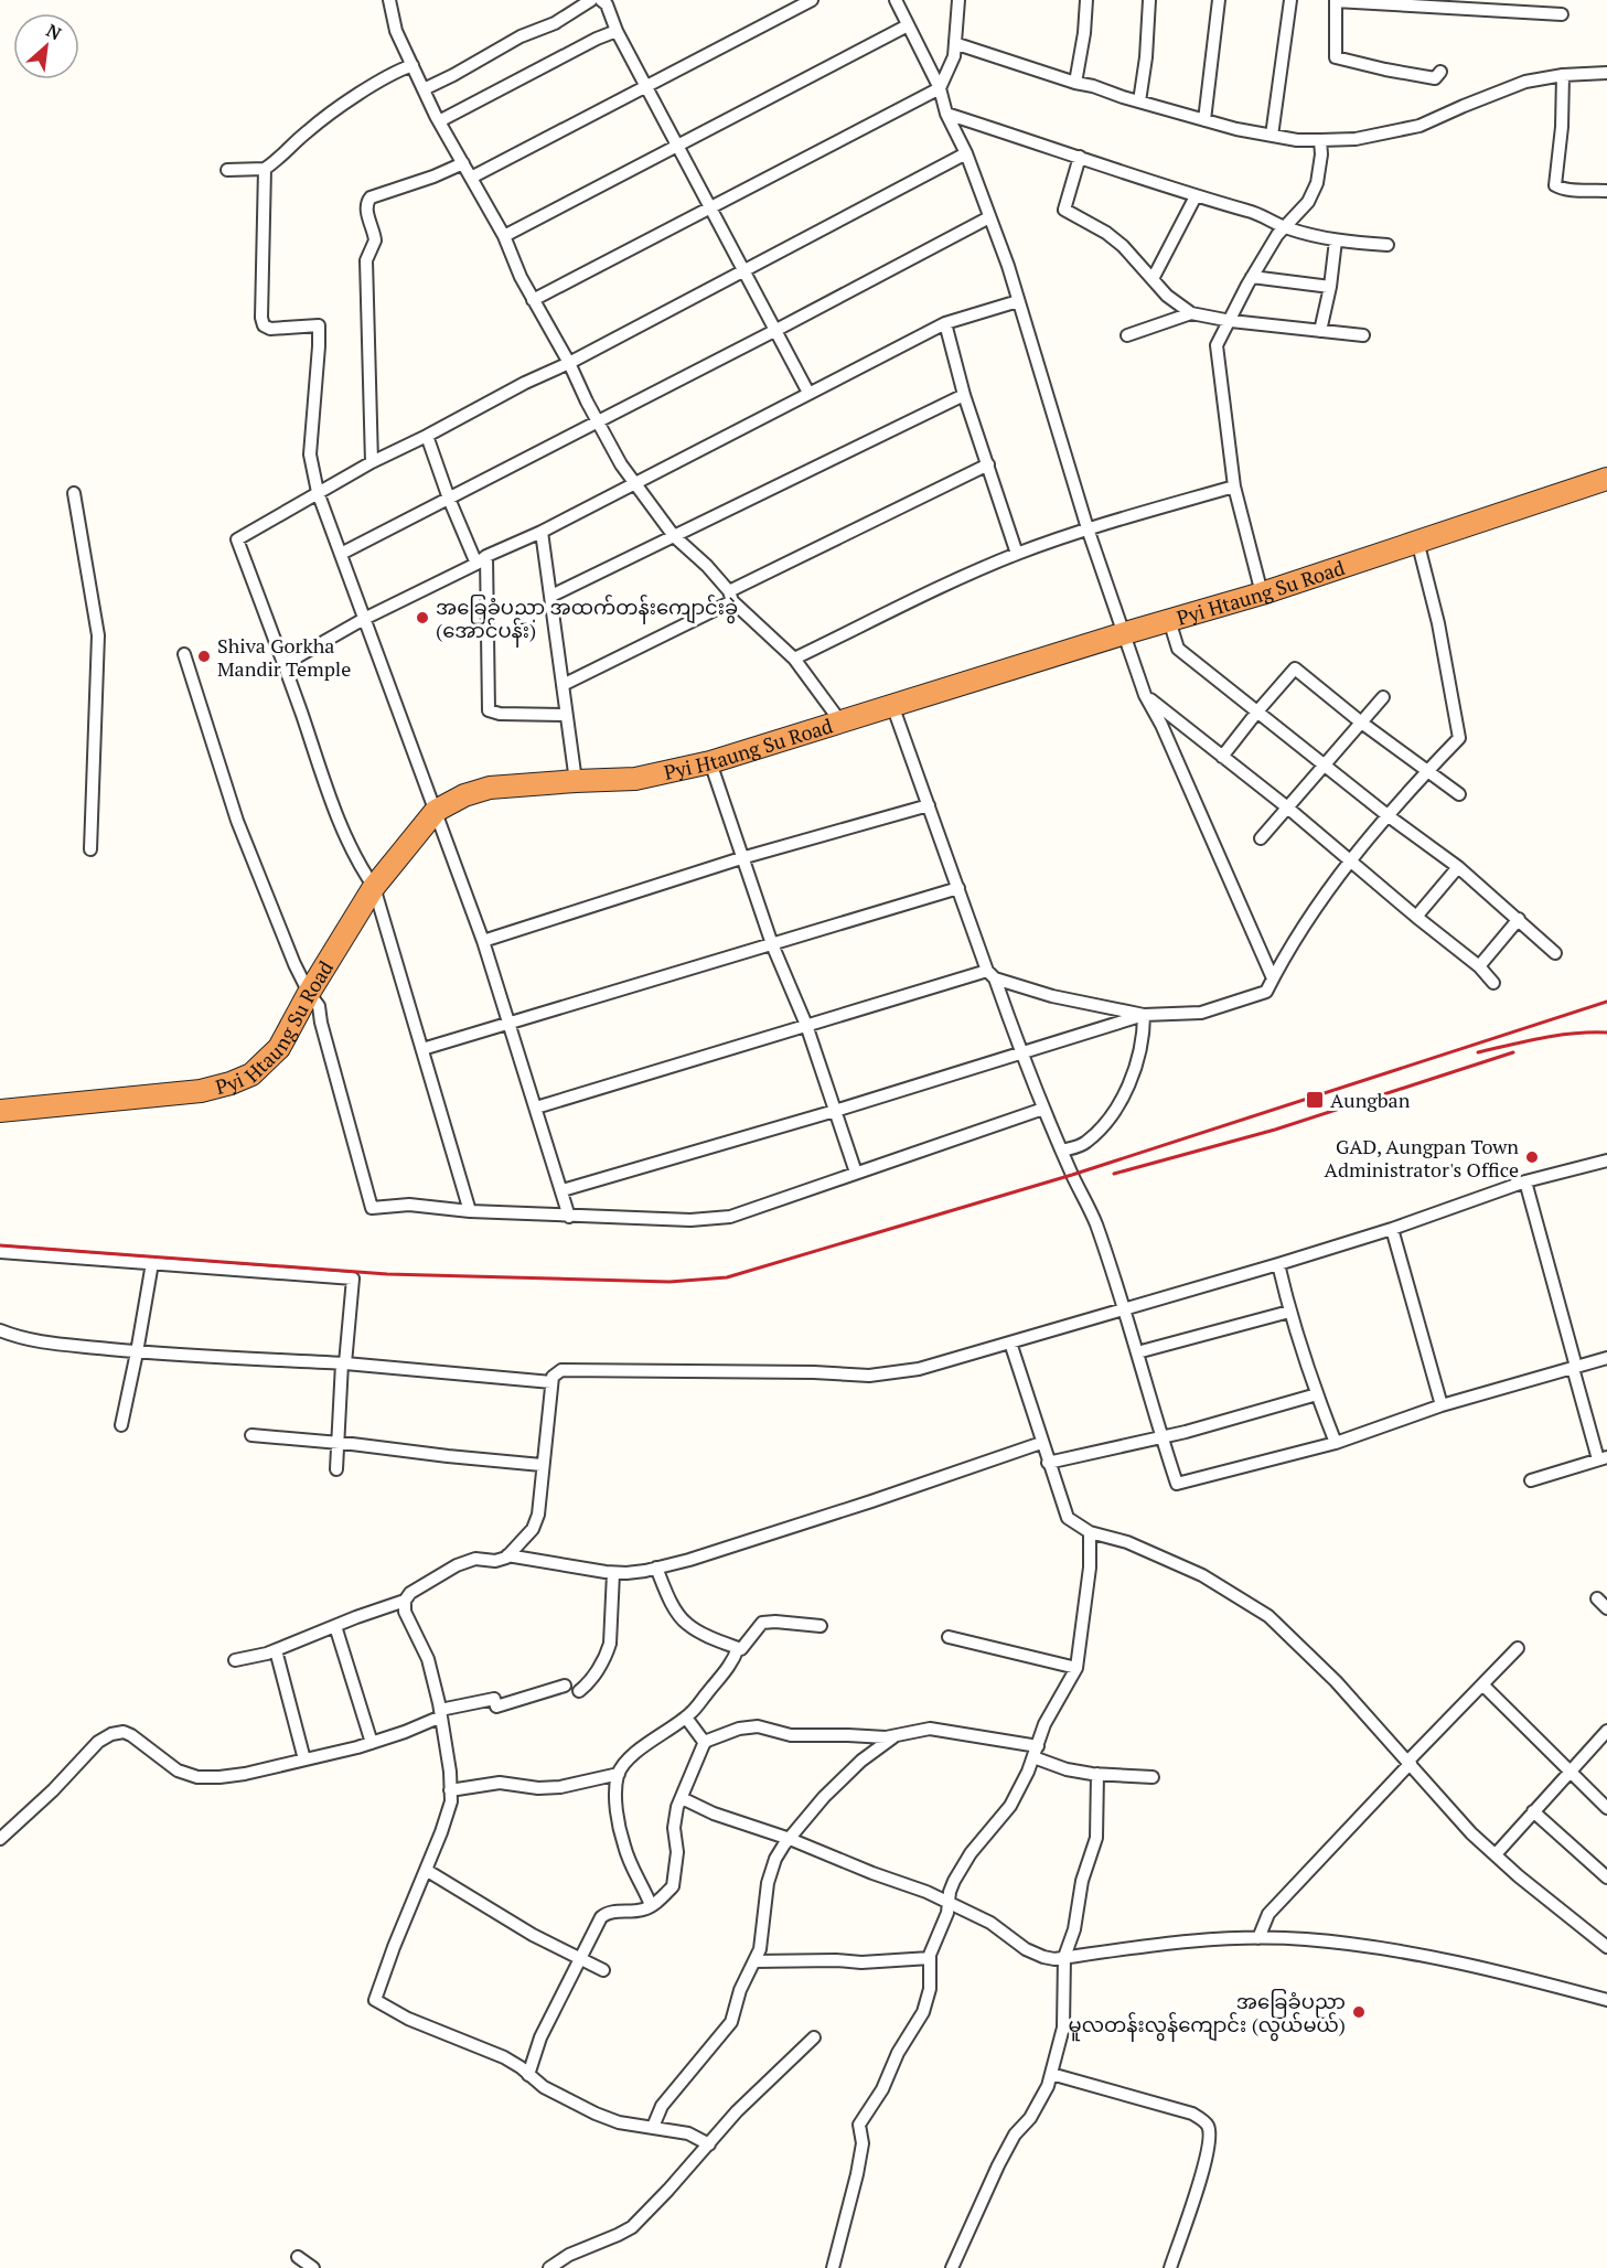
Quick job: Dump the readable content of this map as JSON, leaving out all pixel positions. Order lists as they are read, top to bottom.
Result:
{
  "streets": {
    "highway": ["Pyi Htaung Su Road"]
  },
  "places": {
    "other": [
      "အခြေခံပညာ အထက်တန်းကျောင်းခွဲ (အောင်ပန်း)",
      "Shiva Gorkha Mandir Temple",
      "GAD, Aungpan Town Administrator's Office",
      "အခြေခံပညာ မူလတန်းလွန်ကျောင်း (လွယ်မယ်)"
    ],
    "transit": ["Aungban"]
  },
  "north": "top right"
}
